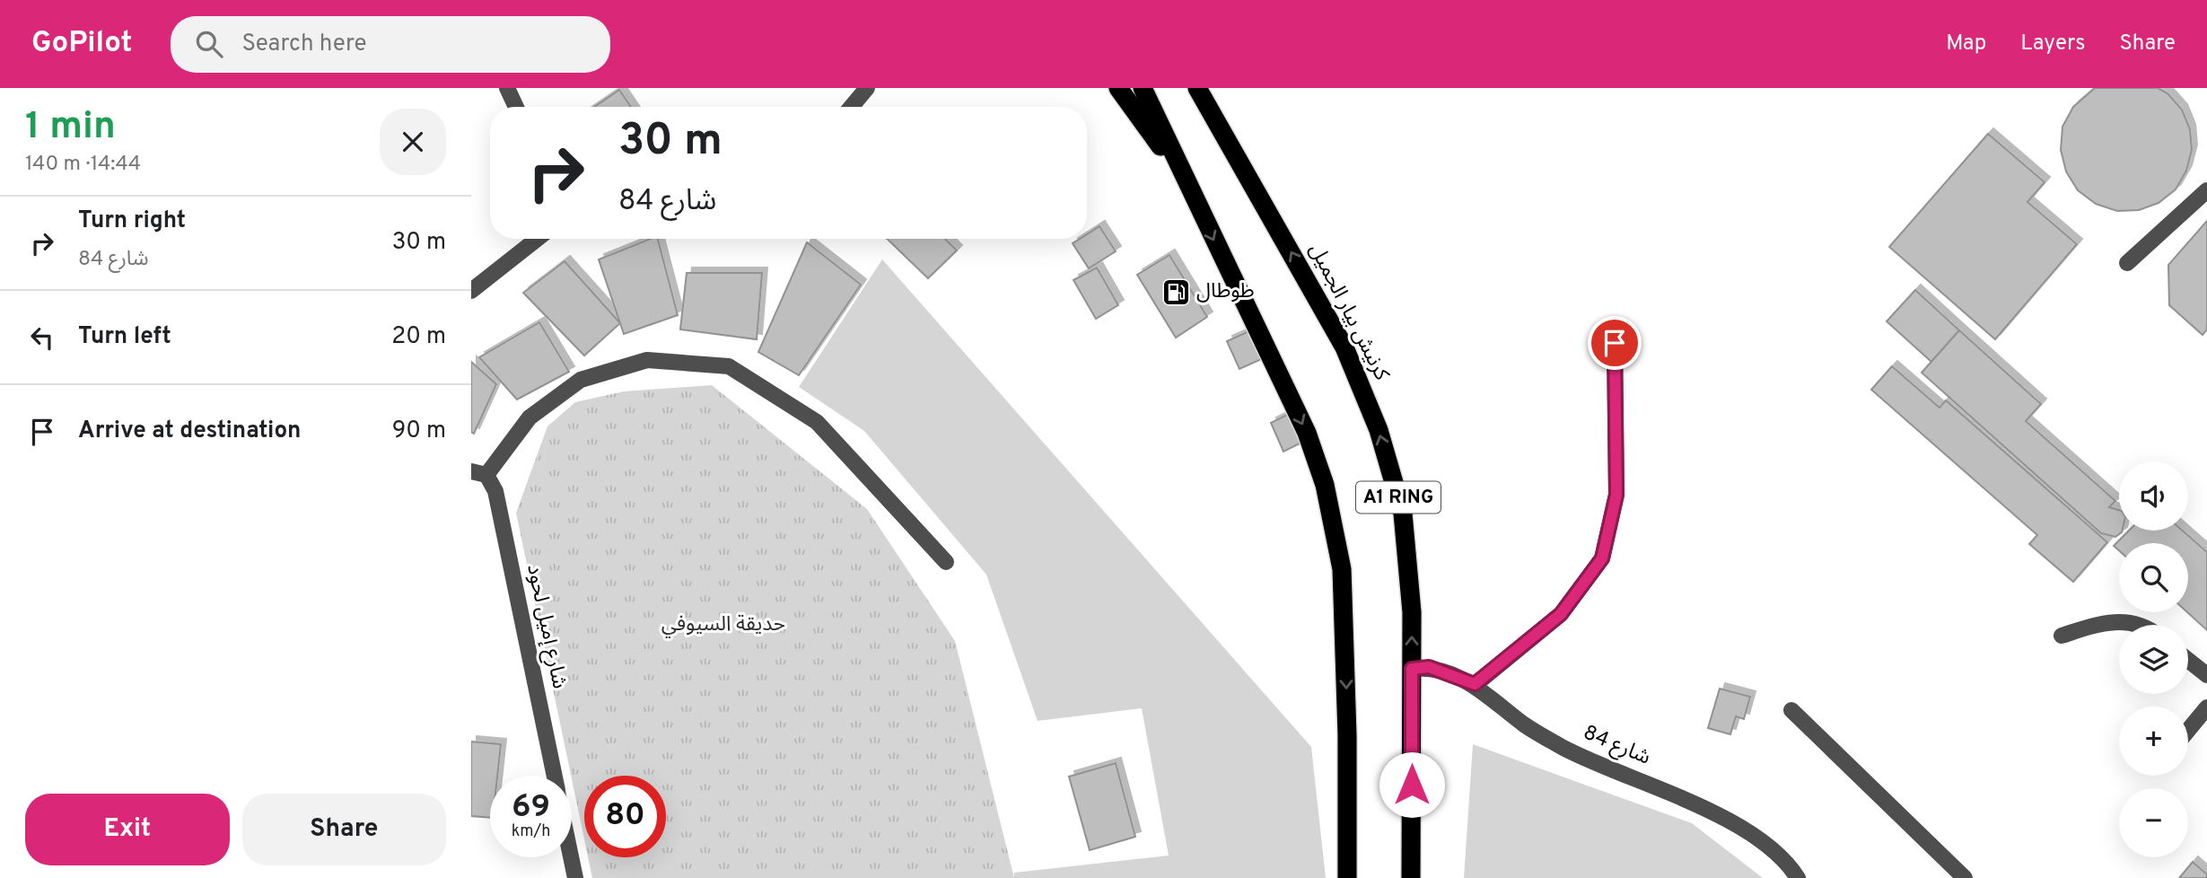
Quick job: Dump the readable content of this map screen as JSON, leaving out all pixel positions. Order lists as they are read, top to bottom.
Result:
{
  "streets": {
    "highway": ["كرنيش بيار الجميل", "A1 RING"],
    "street": ["شارع إميل لحود", "شارع 84"]
  },
  "crossings": [
    ["كرنيش بيار الجميل", "شارع 84"]
  ],
  "parks": ["حديقة السيوفي"],
  "places": {
    "fuel station": ["طوطال"]
  },
  "page": {
    "header": "GoPilot",
    "search": "Search here",
    "nav": ["Map", "Layers", "Share"],
    "heading": ["1 min", "140 m · 14:44"],
    "turn": ["30 m", "شارع 84"],
    "list": [
      {
        "name": "Turn right",
        "note": "شارع 84",
        "value": "30 m"
      },
      {
        "name": "Turn left",
        "value": "20 m"
      },
      {
        "name": "Arrive at destination",
        "value": "90 m"
      }
    ],
    "map_buttons": ["+", "−"],
    "speed": "69 km/h",
    "limit": "80",
    "buttons": ["Exit", "Share"]
  }
}
